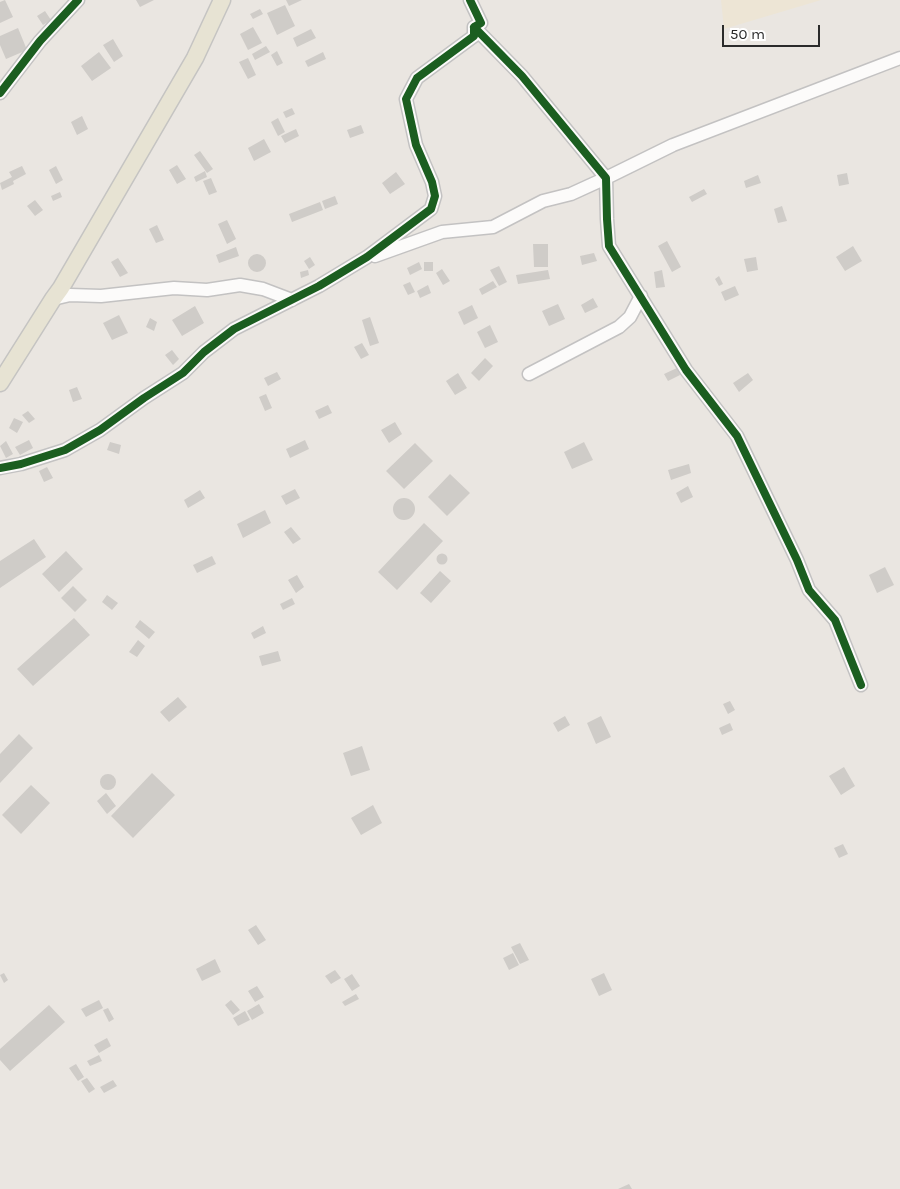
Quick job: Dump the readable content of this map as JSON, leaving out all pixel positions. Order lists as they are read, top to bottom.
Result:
{
  "scale_bar": "50 m"
}
